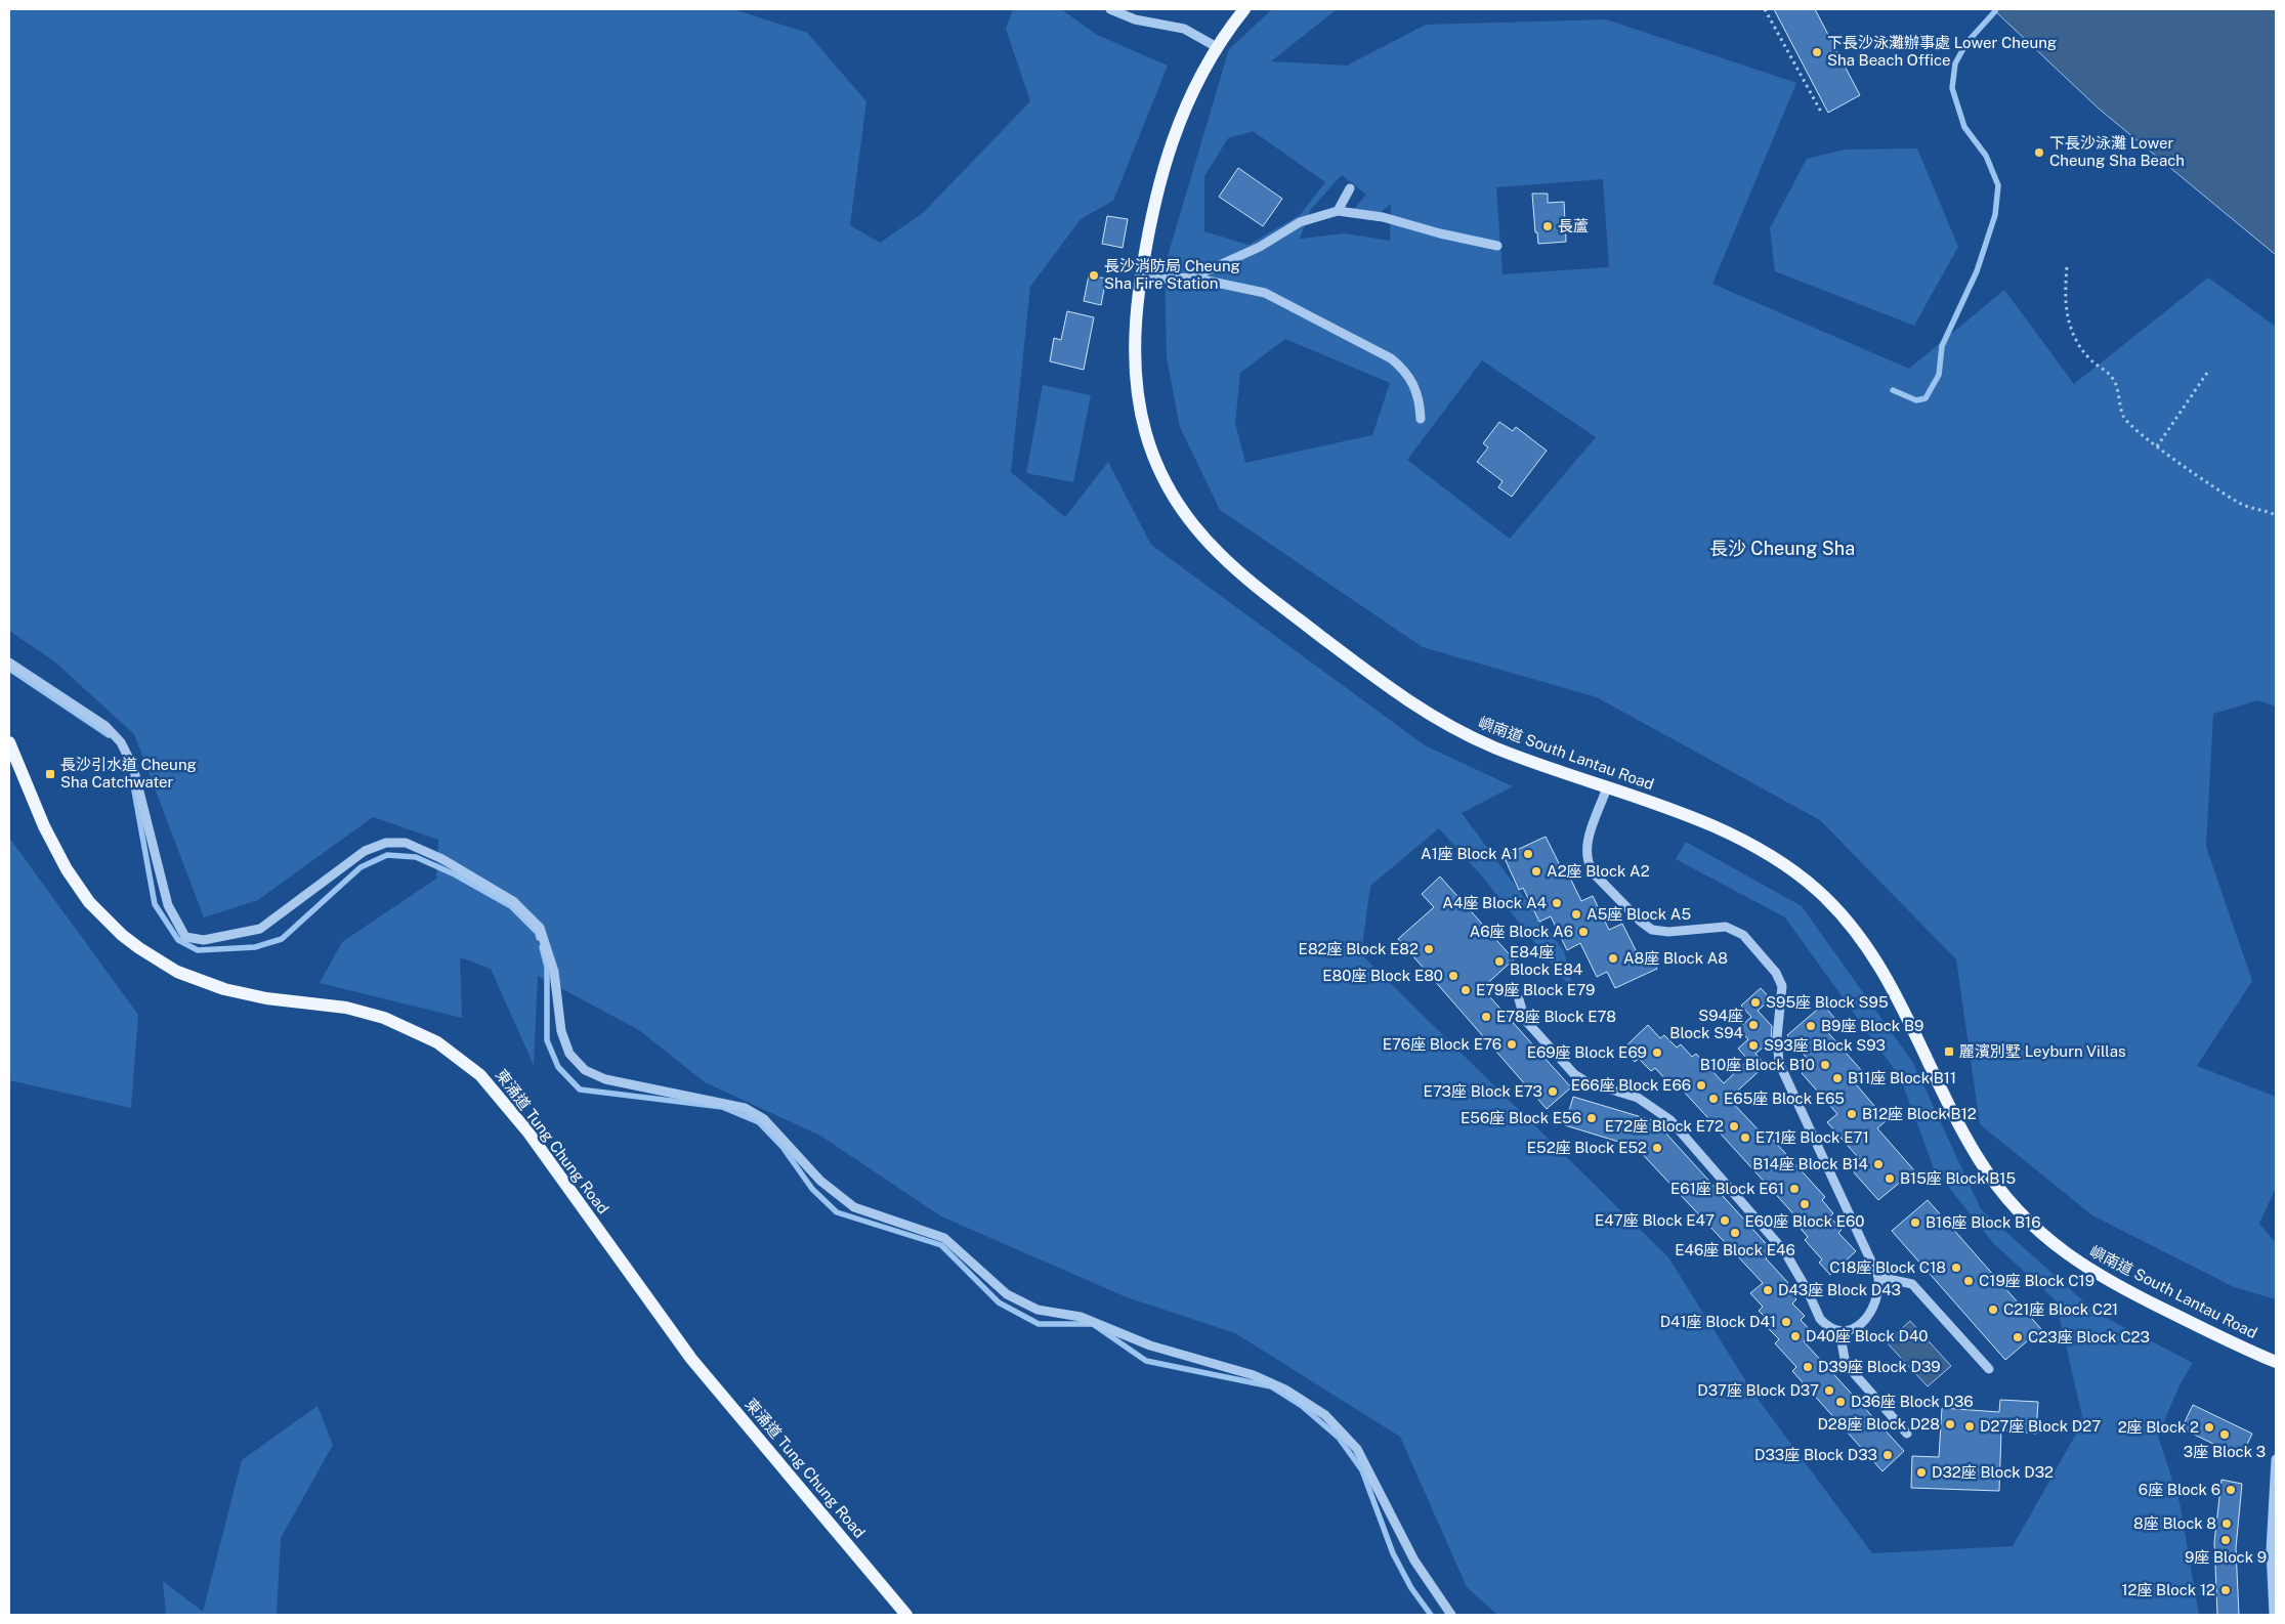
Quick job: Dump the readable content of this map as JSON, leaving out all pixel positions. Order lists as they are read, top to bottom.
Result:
{
  "streets": {
    "main road": ["嶼南道 South Lantau Road", "東涌道 Tung Chung Road"]
  },
  "districts": ["長沙 Cheung Sha"],
  "places": {
    "other": [
      "下長沙泳灘辦事處 Lower Cheung Sha Beach Office",
      "下長沙泳灘 Lower Cheung Sha Beach",
      "長蘆",
      "長沙消防局 Cheung Sha Fire Station",
      "A1座 Block A1",
      "A2座 Block A2",
      "A4座 Block A4",
      "A5座 Block A5",
      "A6座 Block A6",
      "E82座 Block E82",
      "A8座 Block A8",
      "E84座 Block E84",
      "E80座 Block E80",
      "E79座 Block E79",
      "S95座 Block S95",
      "E78座 Block E78",
      "S94座 Block S94",
      "B9座 Block B9",
      "E76座 Block E76",
      "S93座 Block S93",
      "E69座 Block E69",
      "B10座 Block B10",
      "B11座 Block B11",
      "E66座 Block E66",
      "E73座 Block E73",
      "E65座 Block E65",
      "B12座 Block B12",
      "E56座 Block E56",
      "E72座 Block E72",
      "E71座 Block E71",
      "E52座 Block E52",
      "B14座 Block B14",
      "B15座 Block B15",
      "E61座 Block E61",
      "E60座 Block E60",
      "E47座 Block E47",
      "B16座 Block B16",
      "E46座 Block E46",
      "C18座 Block C18",
      "C19座 Block C19",
      "D43座 Block D43",
      "C21座 Block C21",
      "D41座 Block D41",
      "D40座 Block D40",
      "C23座 Block C23",
      "D39座 Block D39",
      "D37座 Block D37",
      "D36座 Block D36",
      "D28座 Block D28",
      "D27座 Block D27",
      "2座 Block 2",
      "3座 Block 3",
      "D33座 Block D33",
      "D32座 Block D32",
      "6座 Block 6",
      "8座 Block 8",
      "9座 Block 9",
      "12座 Block 12"
    ],
    "transit": ["長沙引水道 Cheung Sha Catchwater", "麗濱別墅 Leyburn Villas"]
  }
}
